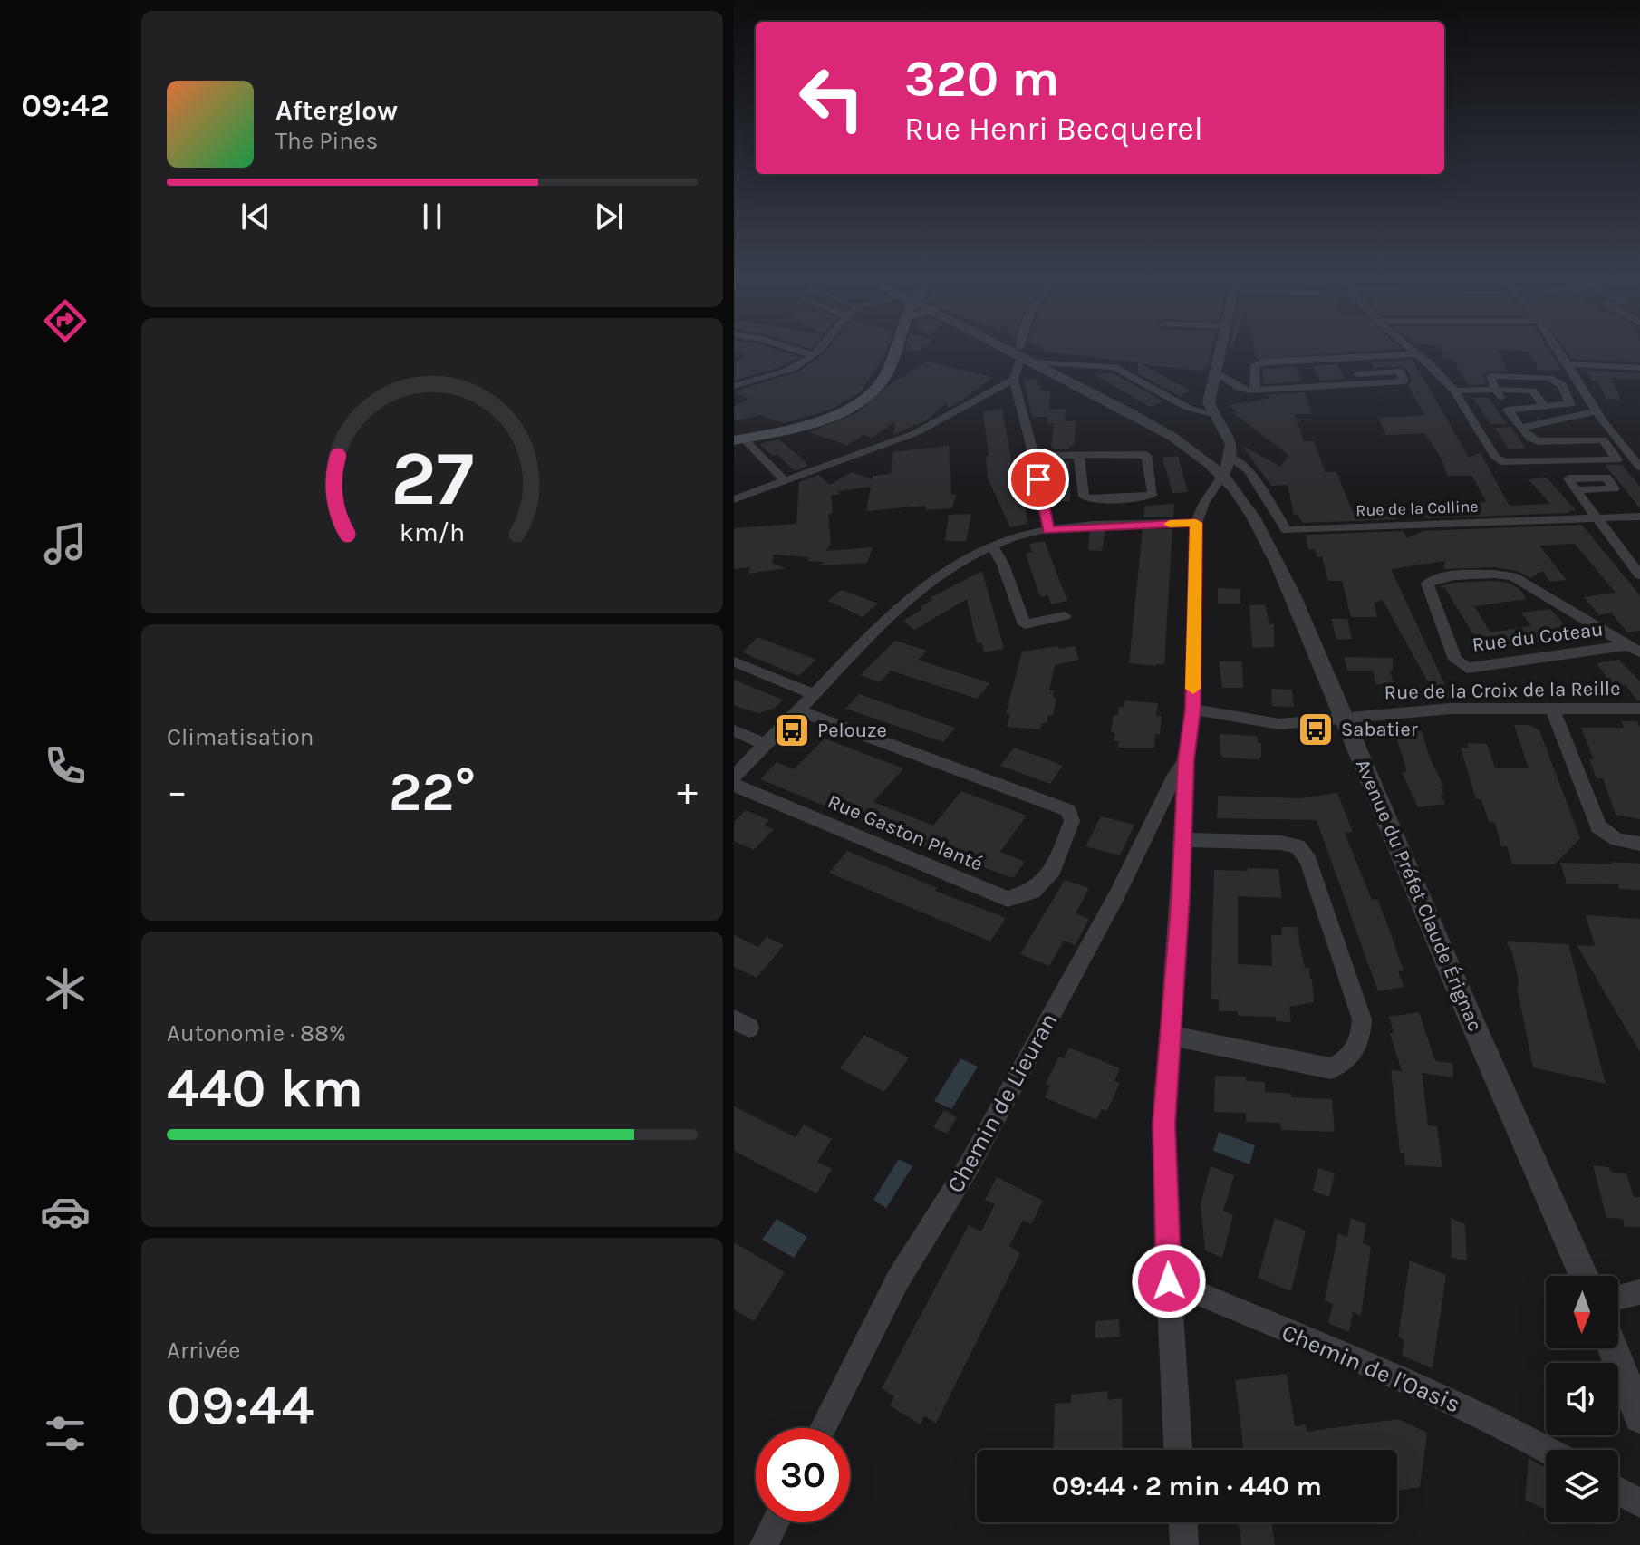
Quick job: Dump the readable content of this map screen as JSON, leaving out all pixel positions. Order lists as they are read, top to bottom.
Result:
{
  "streets": {
    "street": [
      "Rue de la Colline",
      "Rue du Coteau",
      "Rue de la Croix de la Reille",
      "Rue Gaston Planté",
      "Avenue du Préfet Claude Érignac",
      "Chemin de Lieuran",
      "Chemin de l'Oasis"
    ]
  },
  "crossings": [
    ["Rue de la Croix de la Reille", "Avenue du Préfet Claude Érignac"]
  ],
  "places": {
    "bus stop": ["Sabatier", "Pelouze"]
  },
  "north": "bottom",
  "page": {
    "tabs": "09:42",
    "turn": ["320 m", "Rue Henri Becquerel"],
    "song": ["Afterglow", "The Pines"],
    "tile": [
      "Climatisation",
      ["Autonomie · 88%", "440 km"],
      ["Arrivée", "09:44"]
    ],
    "heat": ["−", "22°", "+"],
    "limit": "30",
    "trip": "09:44 · 2 min · 440 m",
    "gauge": ["27", "km/h"]
  }
}
